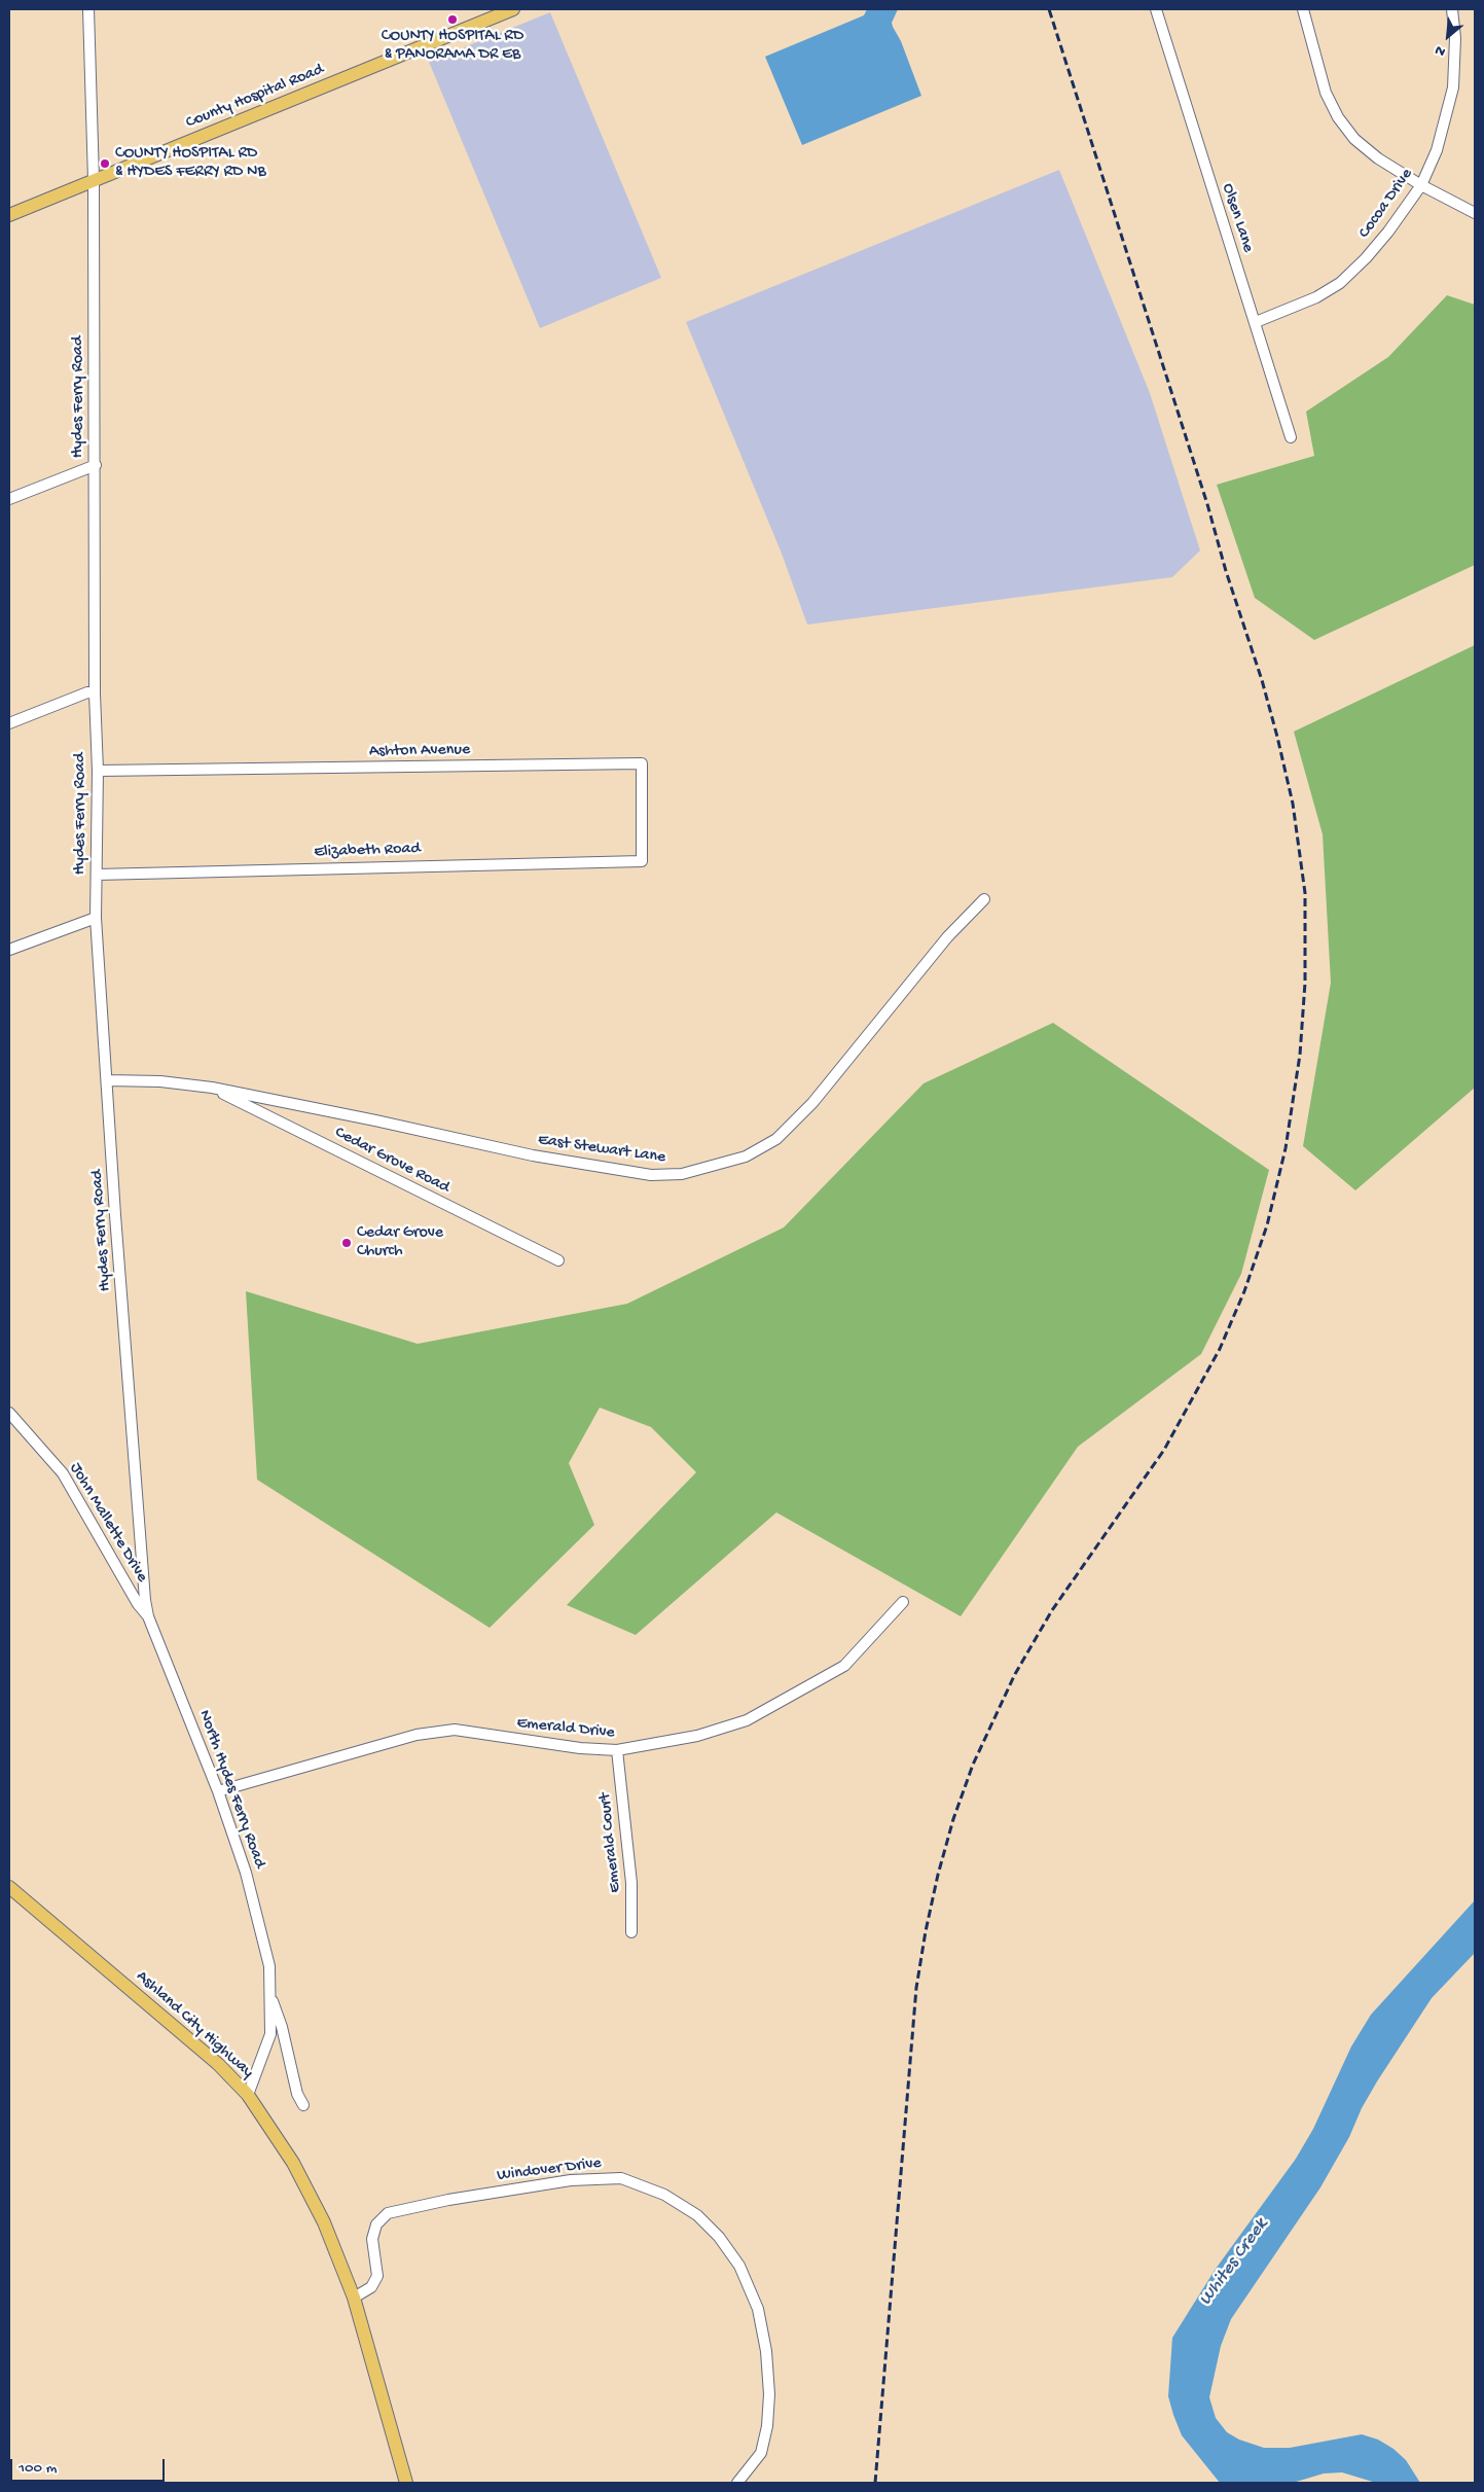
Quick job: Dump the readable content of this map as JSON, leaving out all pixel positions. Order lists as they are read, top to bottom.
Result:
{
  "streets": {
    "main road": ["County Hospital Road", "Ashland City Highway"],
    "street": [
      "Cocoa Drive",
      "Olsen Lane",
      "Hydes Ferry Road",
      "Ashton Avenue",
      "Elizabeth Road",
      "East Stewart Lane",
      "Cedar Grove Road",
      "John Mallette Drive",
      "Emerald Drive",
      "North Hydes Ferry Road",
      "Emerald Court",
      "Windover Drive"
    ]
  },
  "crossings": [
    ["County Hospital Road", "Hydes Ferry Road"],
    ["Cocoa Drive", "Olsen Lane"],
    ["Hydes Ferry Road", "Ashton Avenue"],
    ["Hydes Ferry Road", "Elizabeth Road"],
    ["Hydes Ferry Road", "East Stewart Lane"],
    ["Hydes Ferry Road", "North Hydes Ferry Road"],
    ["Ashton Avenue", "Elizabeth Road"],
    ["East Stewart Lane", "Cedar Grove Road"],
    ["John Mallette Drive", "North Hydes Ferry Road"],
    ["Emerald Drive", "North Hydes Ferry Road"],
    ["Emerald Drive", "Emerald Court"],
    ["North Hydes Ferry Road", "Ashland City Highway"],
    ["Ashland City Highway", "Windover Drive"]
  ],
  "water": ["Whites Creek"],
  "places": ["COUNTY HOSPITAL RD & PANORAMA DR EB", "COUNTY HOSPITAL RD & HYDES FERRY RD NB", "Cedar Grove Church"],
  "scale_bar": "100 m",
  "north": "bottom left"
}
